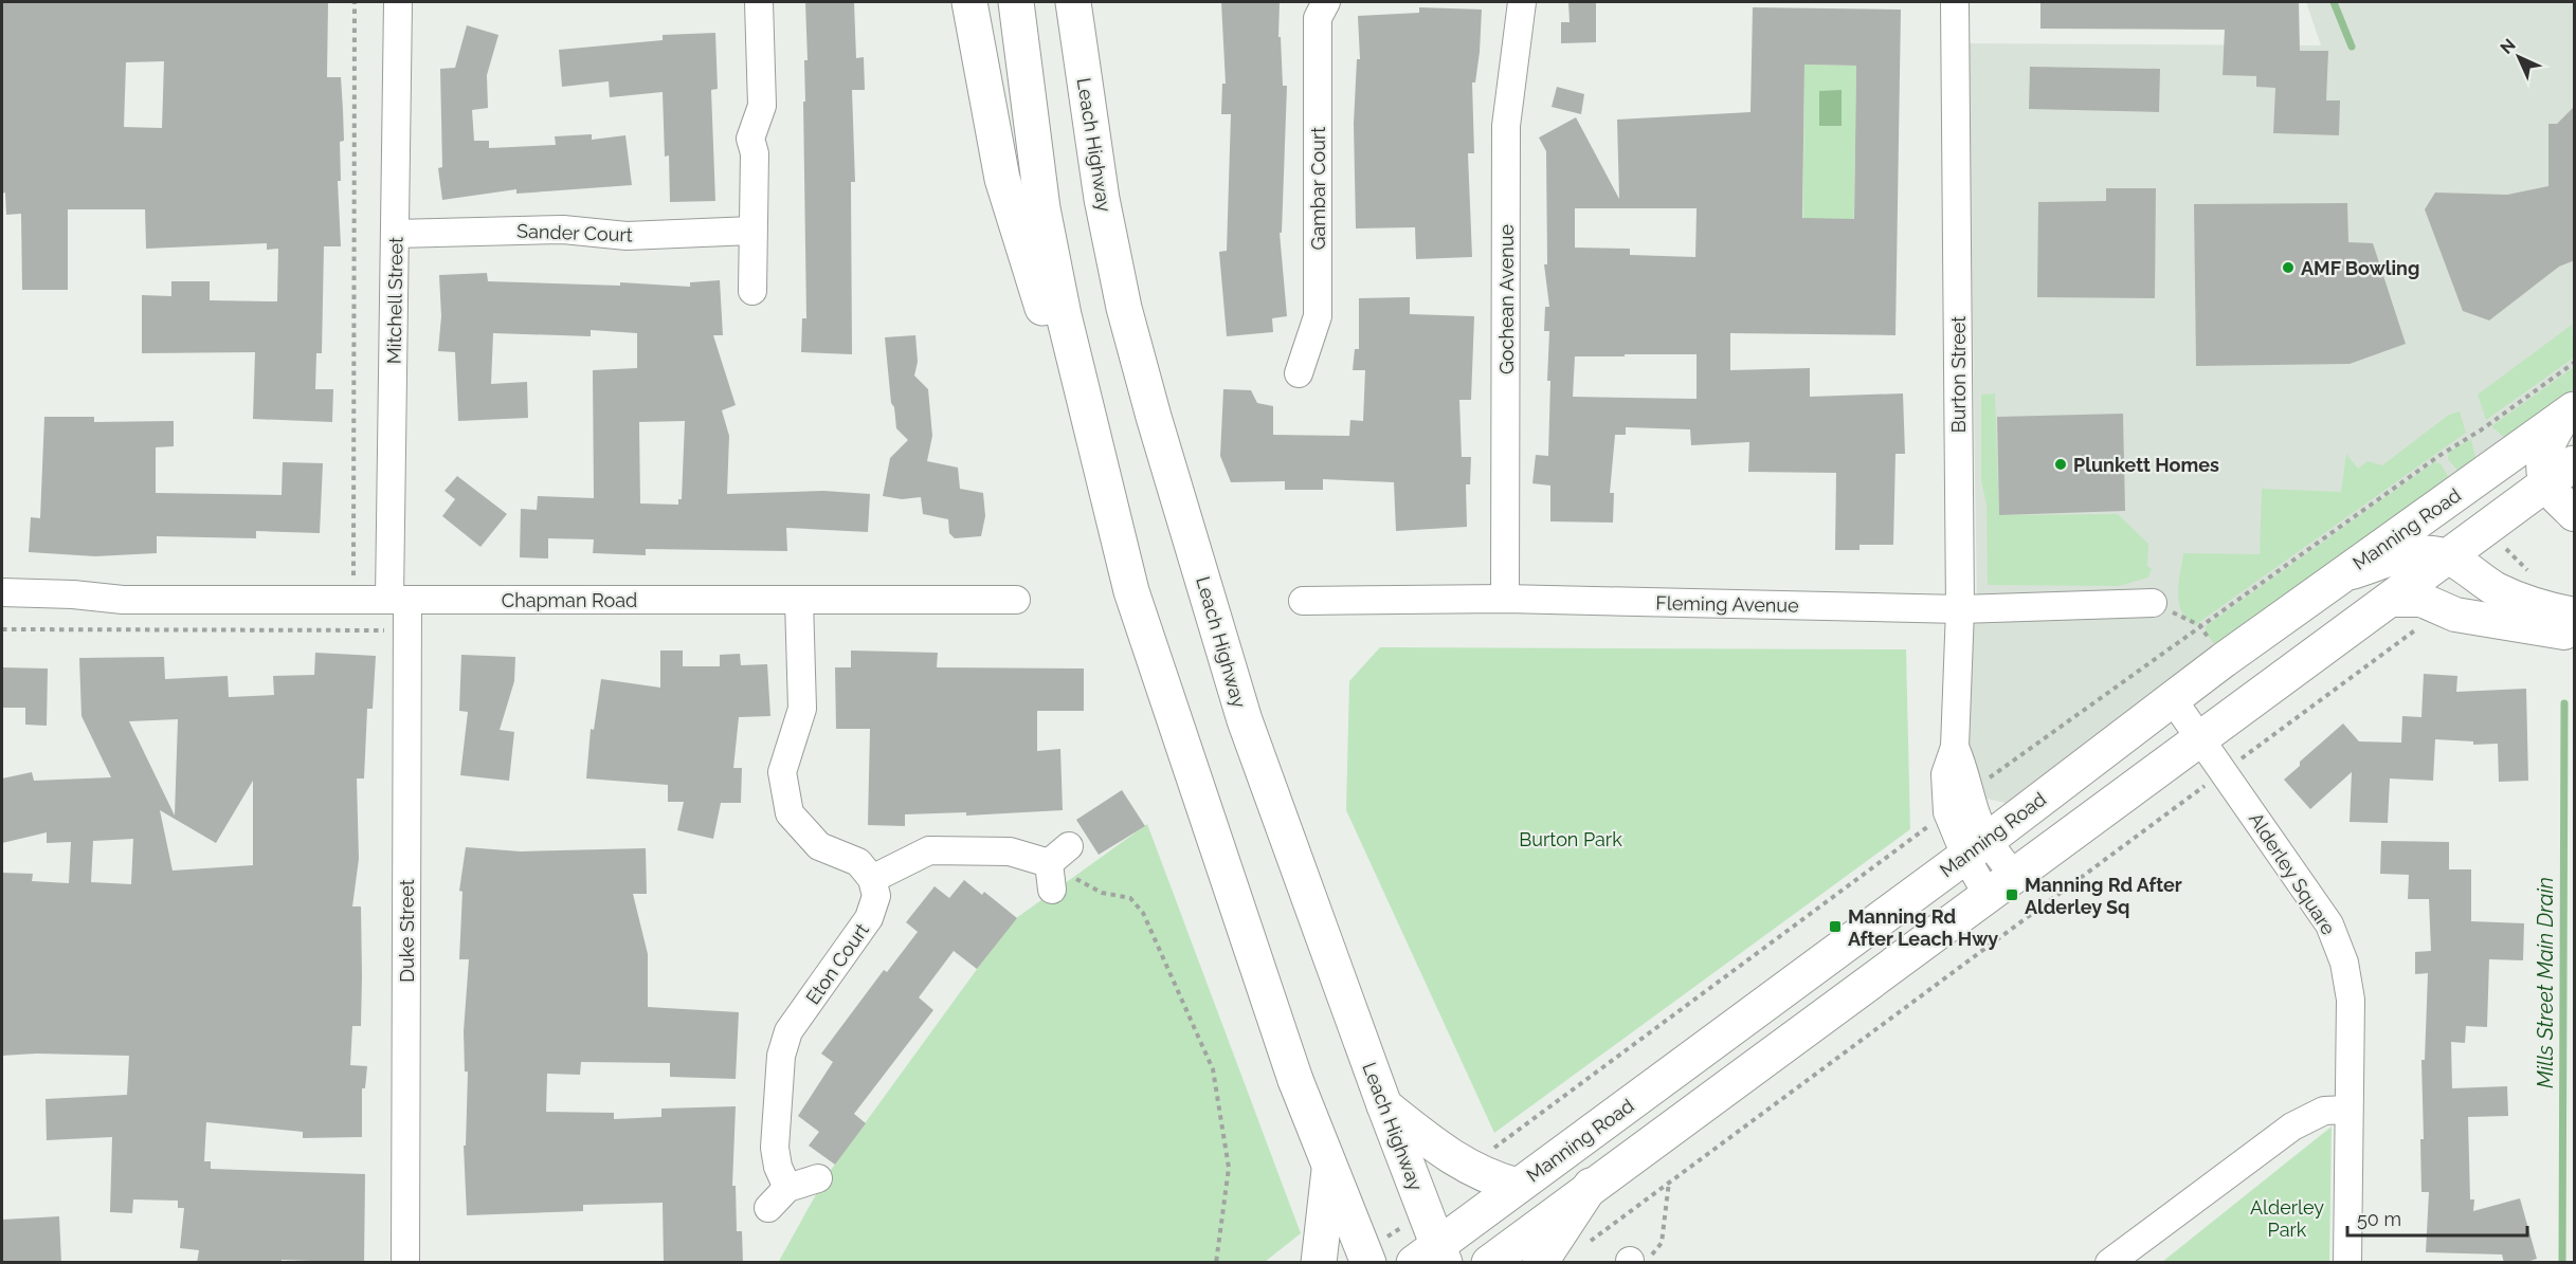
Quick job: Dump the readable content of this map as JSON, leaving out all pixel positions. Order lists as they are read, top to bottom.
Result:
{
  "streets": {
    "main road": ["Leach Highway", "Manning Road"],
    "street": [
      "Gambar Court",
      "Sander Court",
      "Gochean Avenue",
      "Mitchell Street",
      "Burton Street",
      "Chapman Road",
      "Fleming Avenue",
      "Alderley Square",
      "Duke Street",
      "Eton Court"
    ]
  },
  "crossings": [
    ["Leach Highway", "Manning Road"],
    ["Sander Court", "Mitchell Street"],
    ["Gochean Avenue", "Fleming Avenue"],
    ["Mitchell Street", "Chapman Road"],
    ["Mitchell Street", "Duke Street"],
    ["Burton Street", "Manning Road"],
    ["Burton Street", "Fleming Avenue"],
    ["Manning Road", "Alderley Square"],
    ["Chapman Road", "Duke Street"]
  ],
  "water": ["Mills Street Main Drain"],
  "parks": ["Burton Park", "Alderley Park"],
  "places": {
    "other": ["AMF Bowling", "Plunkett Homes"],
    "transit": ["Manning Rd After Alderley Sq", "Manning Rd After Leach Hwy"]
  },
  "scale_bar": "50 m",
  "north": "top left"
}
